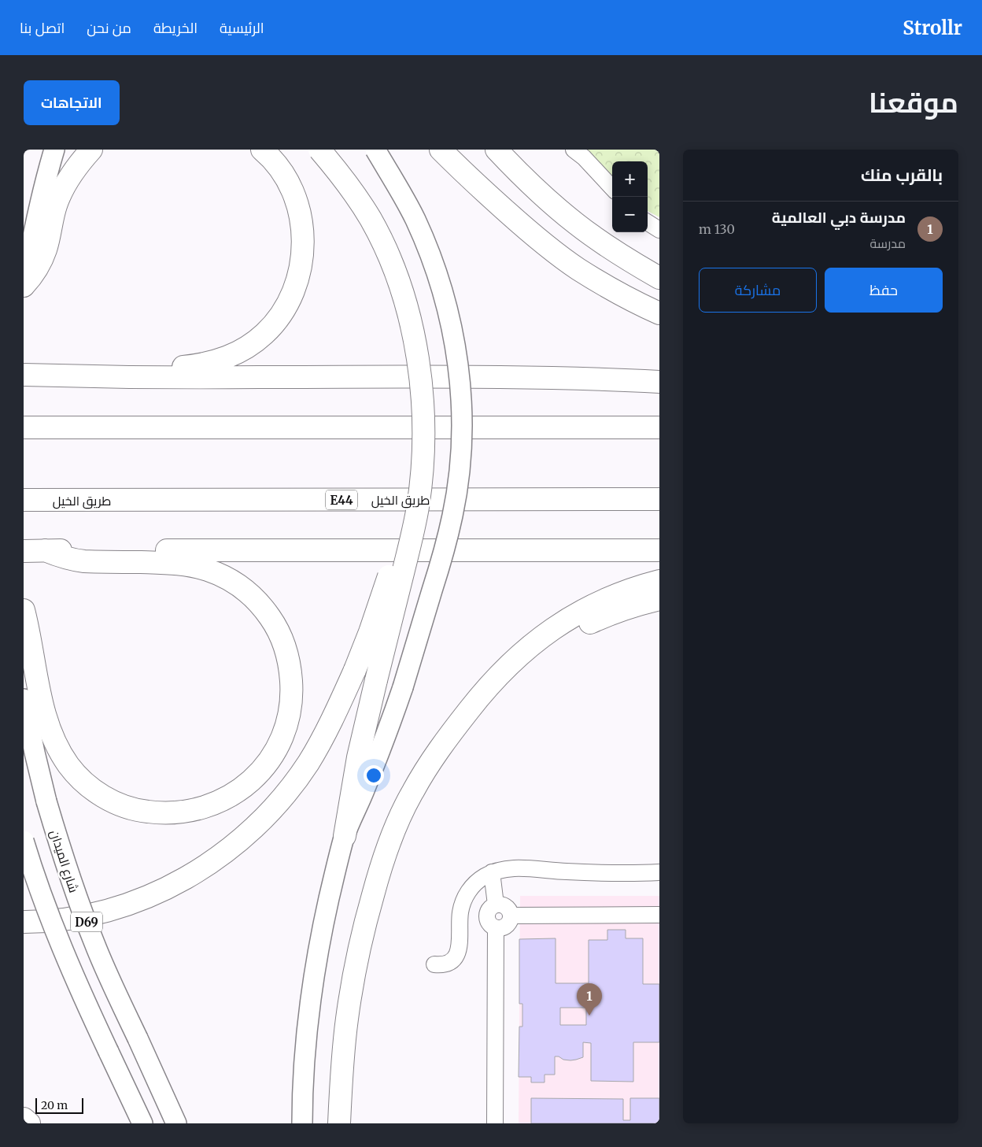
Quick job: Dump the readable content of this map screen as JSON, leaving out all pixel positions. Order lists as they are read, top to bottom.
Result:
{
  "streets": {
    "highway": ["E44", "طريق الخيل"],
    "main road": ["شارع الميدان", "D69"]
  },
  "scale_bar": "20 m",
  "page": {
    "header": "Strollr",
    "nav": [
      "الرئيسية",
      "الخريطة",
      "من نحن",
      "اتصل بنا"
    ],
    "title": "موقعنا",
    "buttons": [
      "الاتجاهات",
      ["حفظ", "مشاركة"]
    ],
    "heading": "بالقرب منك",
    "map_buttons": ["+", "−"],
    "list": [
      {
        "mark": "1",
        "name": "مدرسة دبي العالمية",
        "note": "مدرسة",
        "value": "130 m"
      }
    ],
    "pins": "1",
    "scale": "20 m"
  }
}
